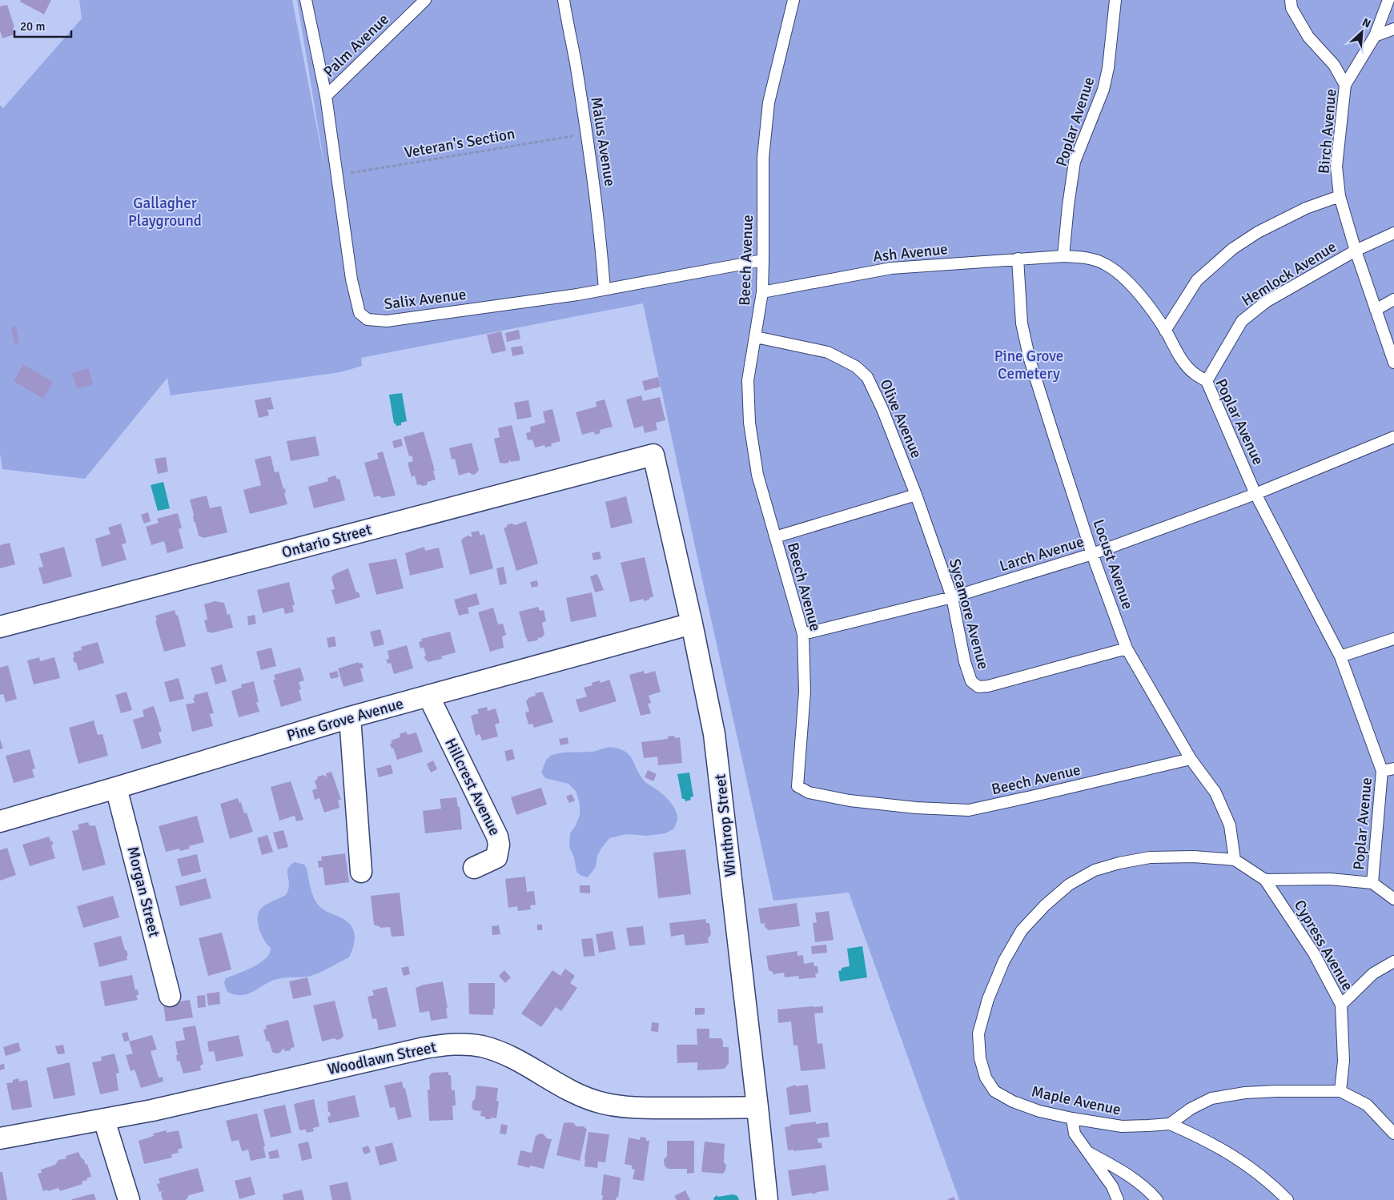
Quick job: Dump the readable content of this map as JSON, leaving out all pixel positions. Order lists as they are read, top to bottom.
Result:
{
  "streets": {
    "street": [
      "Ontario Street",
      "Pine Grove Avenue",
      "Hillcrest Avenue",
      "Winthrop Street",
      "Morgan Street",
      "Woodlawn Street"
    ],
    "lane": [
      "Palm Avenue",
      "Poplar Avenue",
      "Birch Avenue",
      "Malus Avenue",
      "Ash Avenue",
      "Beech Avenue",
      "Hemlock Avenue",
      "Salix Avenue",
      "Olive Avenue",
      "Larch Avenue",
      "Locust Avenue",
      "Sycamore Avenue",
      "Cypress Avenue",
      "Maple Avenue"
    ],
    "path": ["Veteran's Section"]
  },
  "crossings": [
    ["Palm Avenue", "Salix Avenue"],
    ["Poplar Avenue", "Ash Avenue"],
    ["Poplar Avenue", "Hemlock Avenue"],
    ["Poplar Avenue", "Larch Avenue"],
    ["Birch Avenue", "Hemlock Avenue"],
    ["Malus Avenue", "Veteran's Section"],
    ["Malus Avenue", "Salix Avenue"],
    ["Veteran's Section", "Salix Avenue"],
    ["Ash Avenue", "Beech Avenue"],
    ["Ash Avenue", "Locust Avenue"],
    ["Beech Avenue", "Salix Avenue"],
    ["Beech Avenue", "Olive Avenue"],
    ["Beech Avenue", "Larch Avenue"],
    ["Beech Avenue", "Locust Avenue"],
    ["Olive Avenue", "Sycamore Avenue"],
    ["Ontario Street", "Winthrop Street"],
    ["Larch Avenue", "Locust Avenue"],
    ["Larch Avenue", "Sycamore Avenue"],
    ["Locust Avenue", "Sycamore Avenue"],
    ["Locust Avenue", "Cypress Avenue"],
    ["Locust Avenue", "Maple Avenue"],
    ["Pine Grove Avenue", "Hillcrest Avenue"],
    ["Pine Grove Avenue", "Winthrop Street"],
    ["Pine Grove Avenue", "Morgan Street"],
    ["Winthrop Street", "Woodlawn Street"],
    ["Cypress Avenue", "Maple Avenue"]
  ],
  "parks": ["Gallagher Playground", "Pine Grove Cemetery"],
  "scale_bar": "20 m",
  "north": "top right"
}
